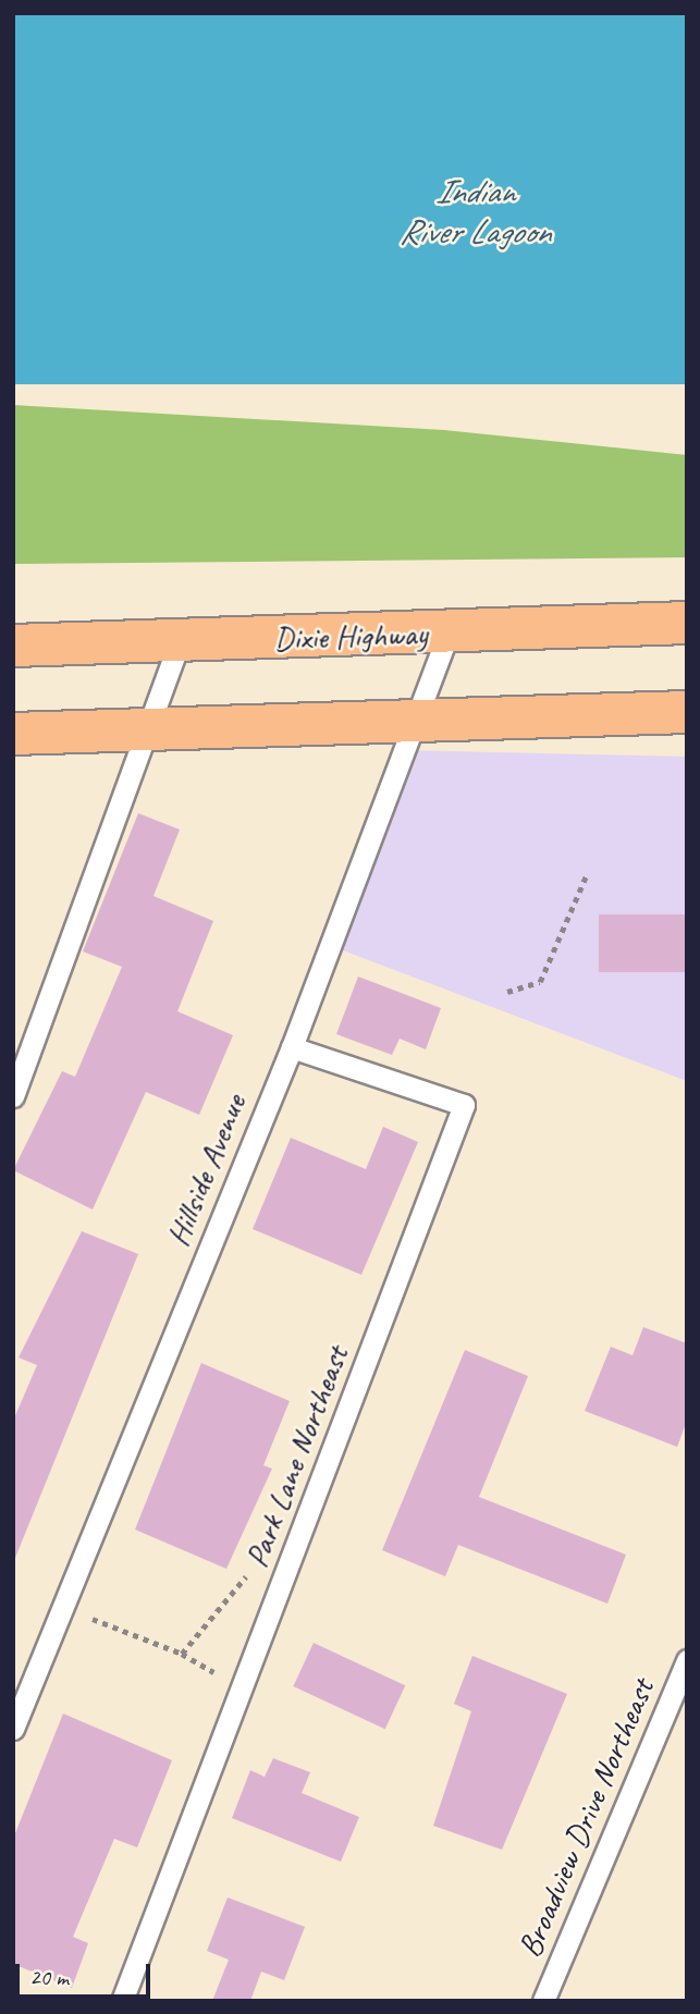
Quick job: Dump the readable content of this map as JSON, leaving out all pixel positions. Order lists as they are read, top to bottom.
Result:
{
  "streets": {
    "main road": ["Dixie Highway"],
    "lane": ["Hillside Avenue", "Park Lane Northeast", "Broadview Drive Northeast"]
  },
  "crossings": [
    ["Dixie Highway", "Hillside Avenue"],
    ["Hillside Avenue", "Park Lane Northeast"]
  ],
  "water": ["Indian River Lagoon"],
  "scale_bar": "20 m"
}
